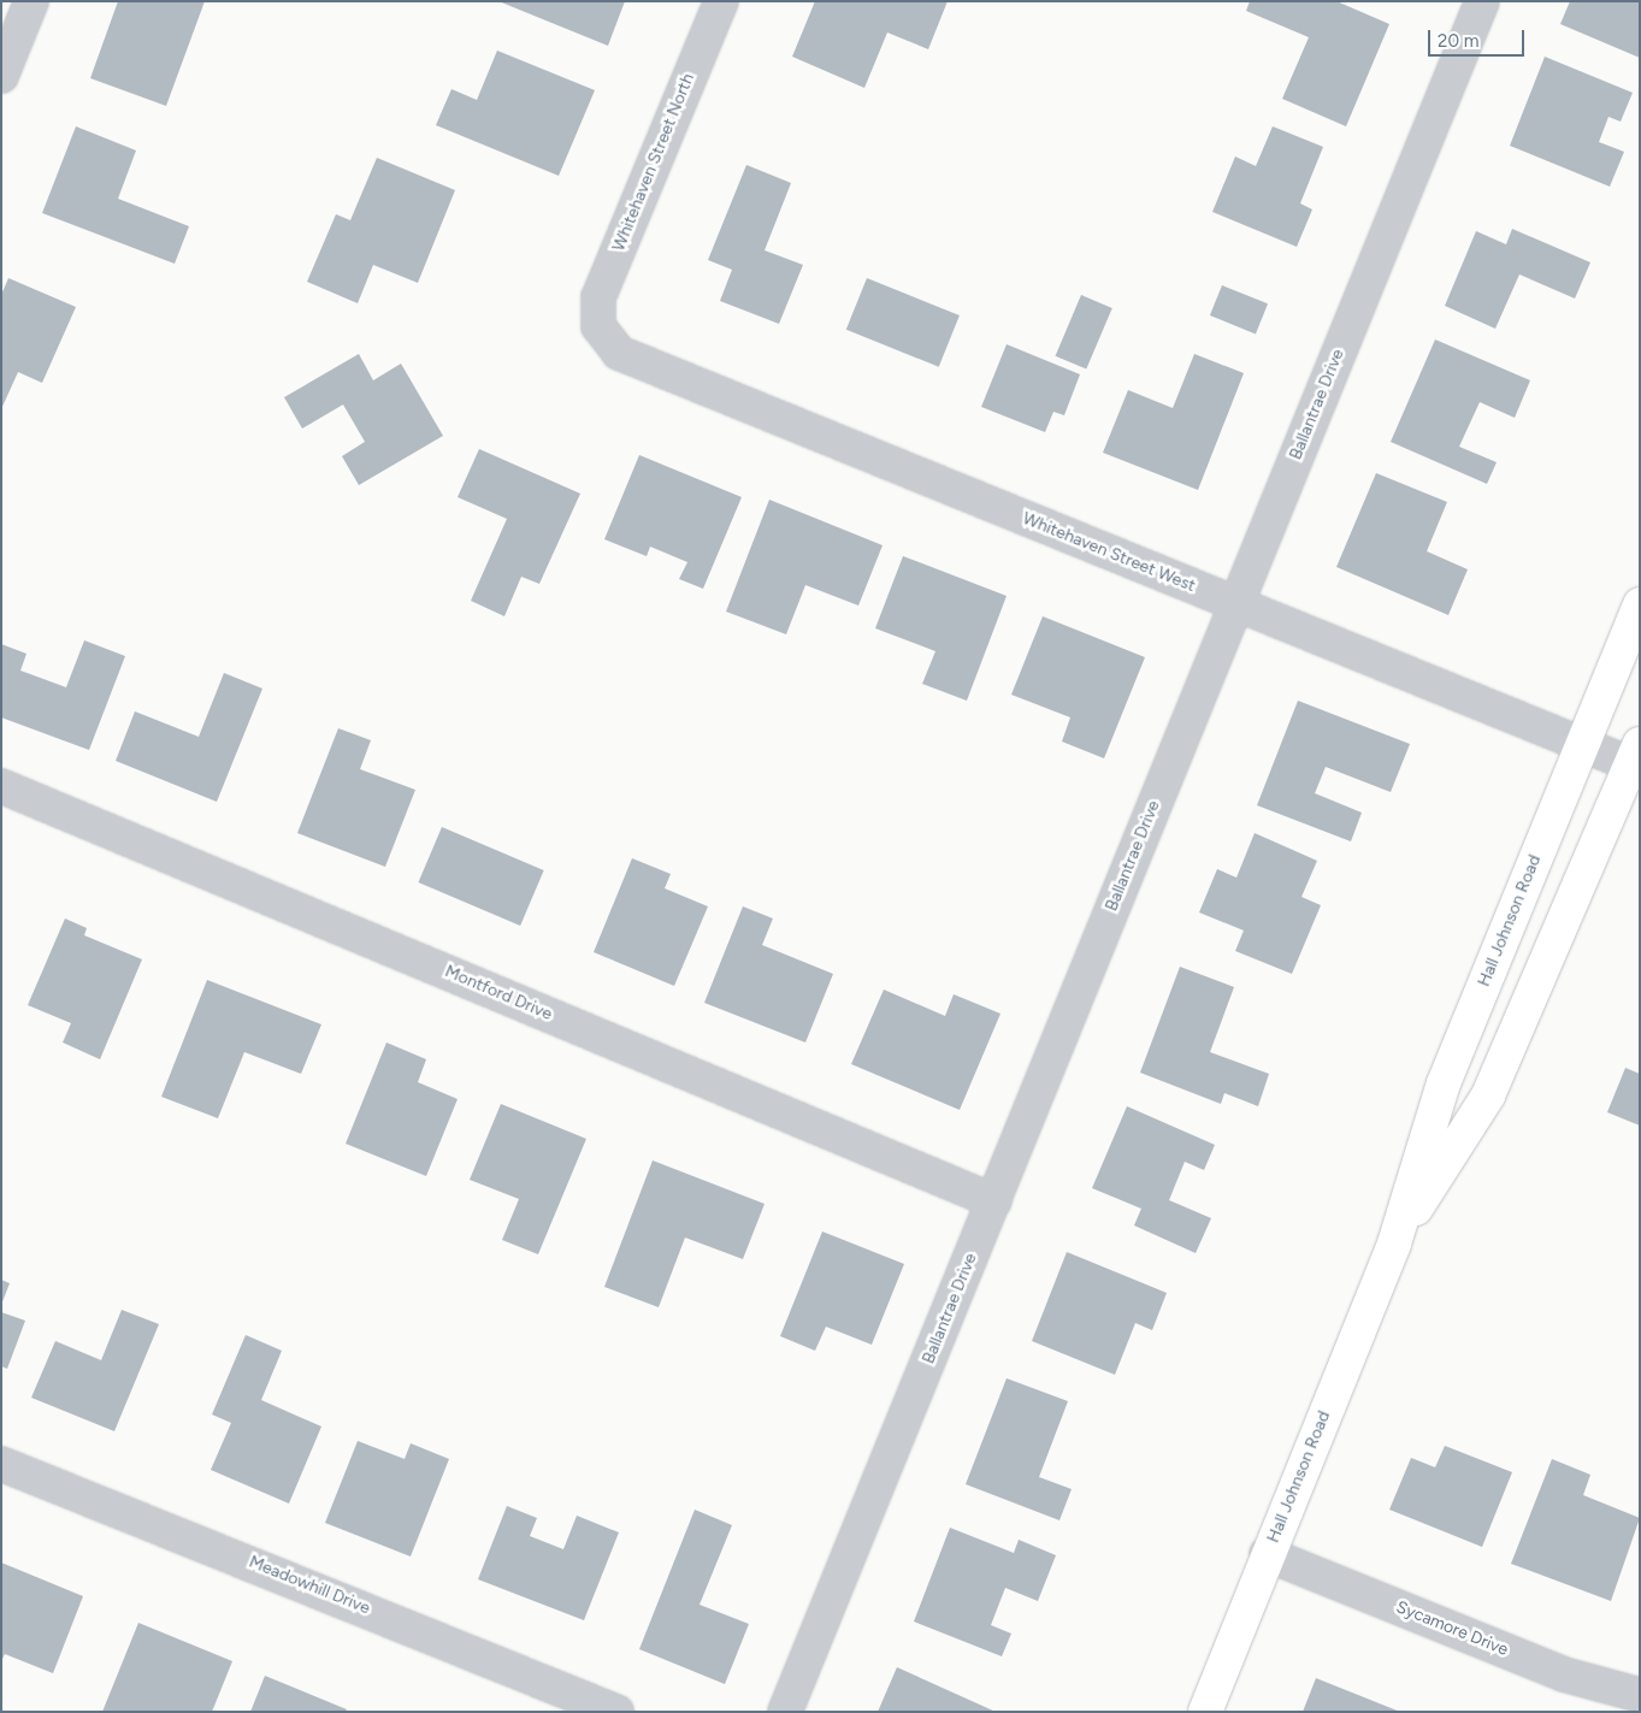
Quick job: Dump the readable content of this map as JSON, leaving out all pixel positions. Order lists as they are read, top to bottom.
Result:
{
  "streets": {
    "main road": ["Hall Johnson Road"],
    "street": [
      "Whitehaven Street North",
      "Ballantrae Drive",
      "Whitehaven Street West",
      "Montford Drive",
      "Meadowhill Drive",
      "Sycamore Drive"
    ]
  },
  "crossings": [
    ["Whitehaven Street North", "Whitehaven Street West"],
    ["Ballantrae Drive", "Whitehaven Street West"],
    ["Ballantrae Drive", "Montford Drive"],
    ["Whitehaven Street West", "Hall Johnson Road"],
    ["Hall Johnson Road", "Sycamore Drive"]
  ],
  "scale_bar": "20 m"
}
